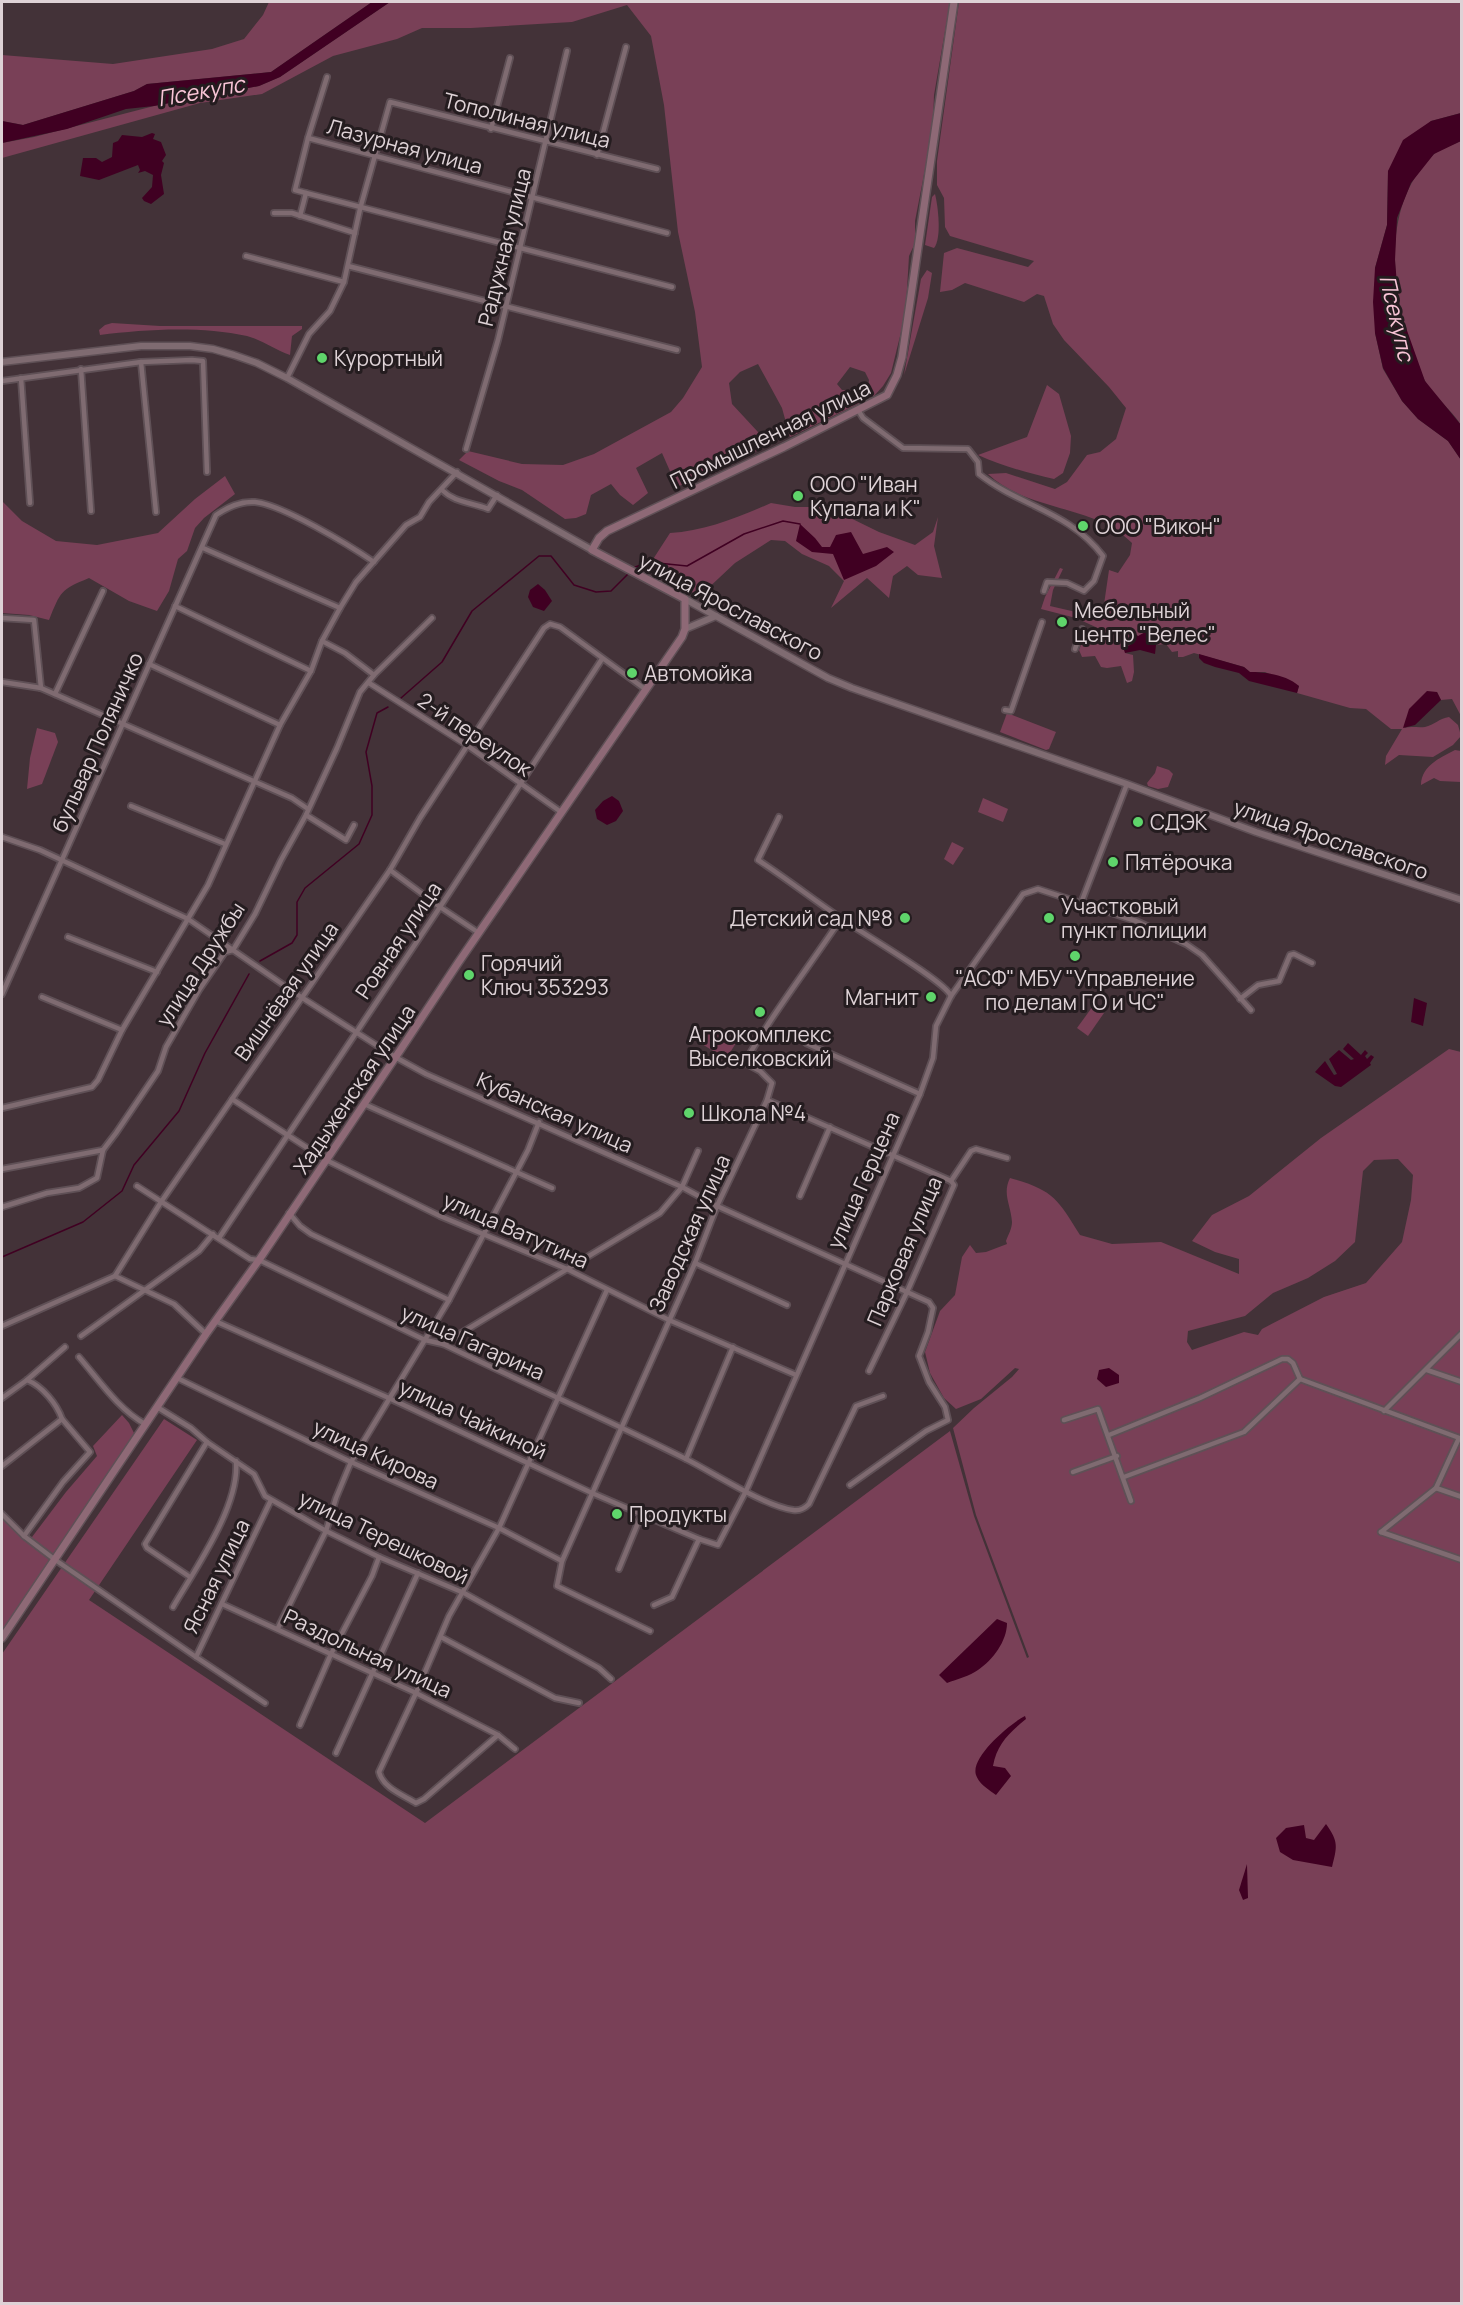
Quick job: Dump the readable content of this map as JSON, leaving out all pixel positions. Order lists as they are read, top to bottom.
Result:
{
  "streets": {
    "main road": ["Промышленная улица", "улица Ярославского", "Хадыженская улица"],
    "street": [
      "Тополиная улица",
      "Лазурная улица",
      "Радужная улица",
      "2-й переулок",
      "бульвар Поляничко",
      "Ровная улица",
      "улица Дружбы",
      "Вишнёвая улица",
      "Кубанская улица",
      "улица Герцена",
      "улица Ватутина",
      "Заводская улица",
      "Парковая улица",
      "улица Гагарина",
      "улица Чайкиной",
      "улица Кирова",
      "улица Терешковой",
      "Ясная улица",
      "Раздольная улица"
    ]
  },
  "crossings": [
    ["Тополиная улица", "Лазурная улица"],
    ["Тополиная улица", "Радужная улица"],
    ["Лазурная улица", "Радужная улица"],
    ["Промышленная улица", "улица Ярославского"],
    ["2-й переулок", "Ровная улица"],
    ["2-й переулок", "улица Дружбы"],
    ["2-й переулок", "Вишнёвая улица"],
    ["2-й переулок", "Хадыженская улица"],
    ["бульвар Поляничко", "Кубанская улица"],
    ["Ровная улица", "Вишнёвая улица"],
    ["Ровная улица", "Кубанская улица"],
    ["Ровная улица", "улица Ватутина"],
    ["Ровная улица", "улица Гагарина"],
    ["улица Дружбы", "Кубанская улица"],
    ["Вишнёвая улица", "Кубанская улица"],
    ["Вишнёвая улица", "улица Ватутина"],
    ["Вишнёвая улица", "улица Гагарина"],
    ["Хадыженская улица", "Кубанская улица"],
    ["Хадыженская улица", "улица Ватутина"],
    ["Хадыженская улица", "улица Гагарина"],
    ["Хадыженская улица", "улица Чайкиной"],
    ["Хадыженская улица", "улица Кирова"],
    ["Хадыженская улица", "улица Терешковой"],
    ["Кубанская улица", "улица Герцена"],
    ["Кубанская улица", "Заводская улица"],
    ["Кубанская улица", "Парковая улица"],
    ["улица Герцена", "улица Ватутина"],
    ["улица Герцена", "улица Гагарина"],
    ["улица Герцена", "улица Чайкиной"],
    ["улица Ватутина", "Заводская улица"],
    ["Заводская улица", "улица Гагарина"],
    ["Заводская улица", "улица Чайкиной"],
    ["Заводская улица", "улица Кирова"],
    ["улица Терешковой", "Ясная улица"],
    ["Ясная улица", "Раздольная улица"]
  ],
  "water": ["Псекупс"],
  "places": [
    "Курортный",
    "ООО \"Иван Купала и К\"",
    "ООО \"Викон\"",
    "Мебельный центр \"Велес\"",
    "Автомойка",
    "СДЭК",
    "Пятёрочка",
    "Детский сад №8",
    "Участковый пункт полиции",
    "\"АСФ\" МБУ \"Управление по делам ГО и ЧС\"",
    "Горячий Ключ 353293",
    "Магнит",
    "Агрокомплекс Выселковский",
    "Школа №4",
    "Продукты"
  ]
}
